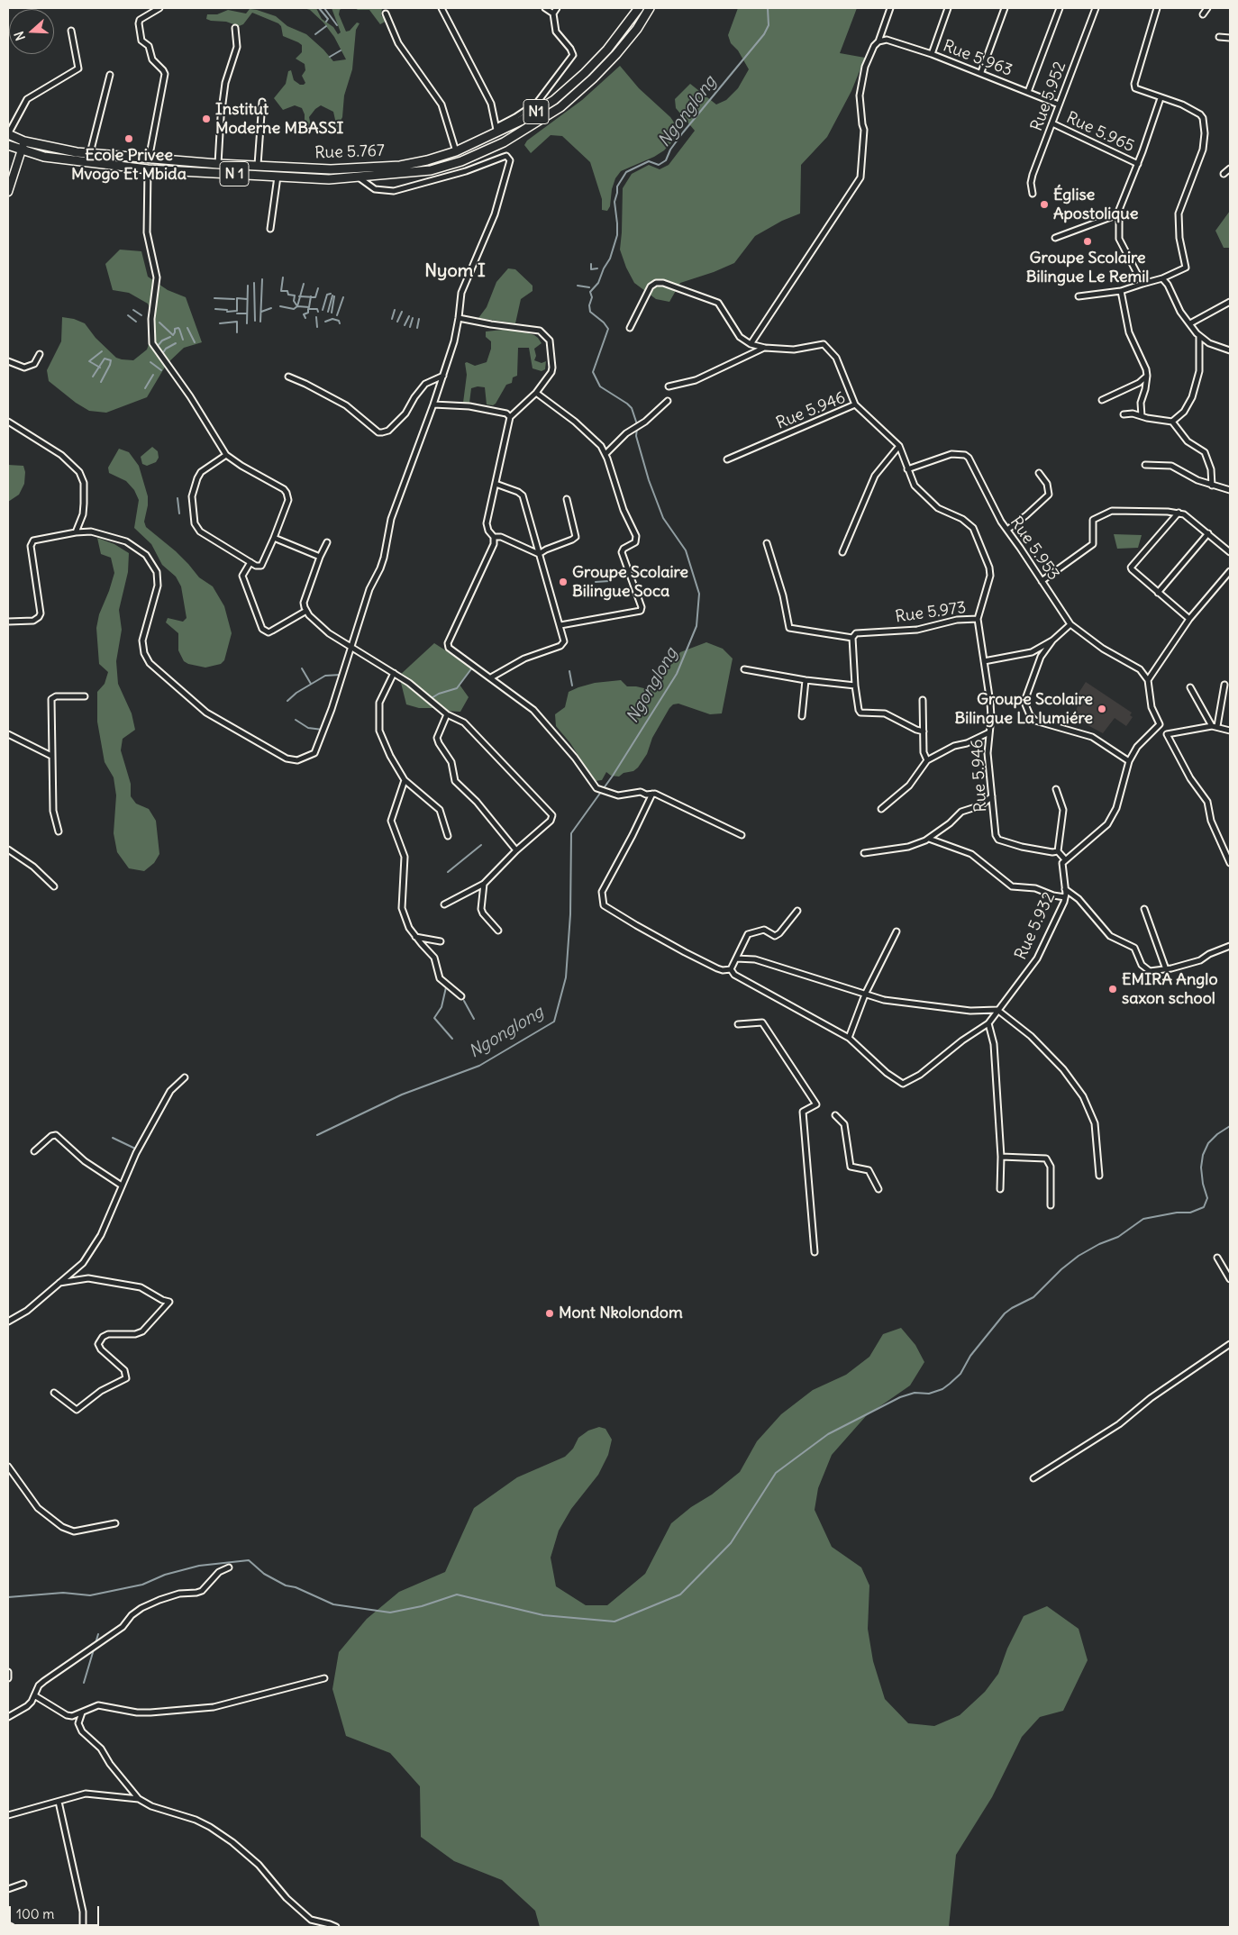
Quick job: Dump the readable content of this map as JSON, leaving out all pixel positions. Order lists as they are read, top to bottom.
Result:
{
  "streets": {
    "highway": ["N1", "Rue 5.767", "N 1"],
    "street": [
      "Rue 5.963",
      "Rue 5.952",
      "Rue 5.965",
      "Rue 5.946",
      "Rue 5.953",
      "Rue 5.973",
      "Rue 5.932"
    ]
  },
  "crossings": [
    ["Rue 5.963", "Rue 5.952"],
    ["Rue 5.952", "Rue 5.965"],
    ["Rue 5.946", "Rue 5.953"],
    ["Rue 5.946", "Rue 5.973"]
  ],
  "districts": ["Nyom I"],
  "water": ["Ngonglong"],
  "places": [
    "Institut Moderne MBASSI",
    "Ecole Privee Mvogo Et Mbida",
    "Église Apostolique",
    "Groupe Scolaire Bilingue Le Remil",
    "Groupe Scolaire Bilingue Soca",
    "Groupe Scolaire Bilingue La lumiére",
    "EMIRA Anglo saxon school",
    "Mont Nkolondom"
  ],
  "scale_bar": "100 m",
  "north": "left"
}
